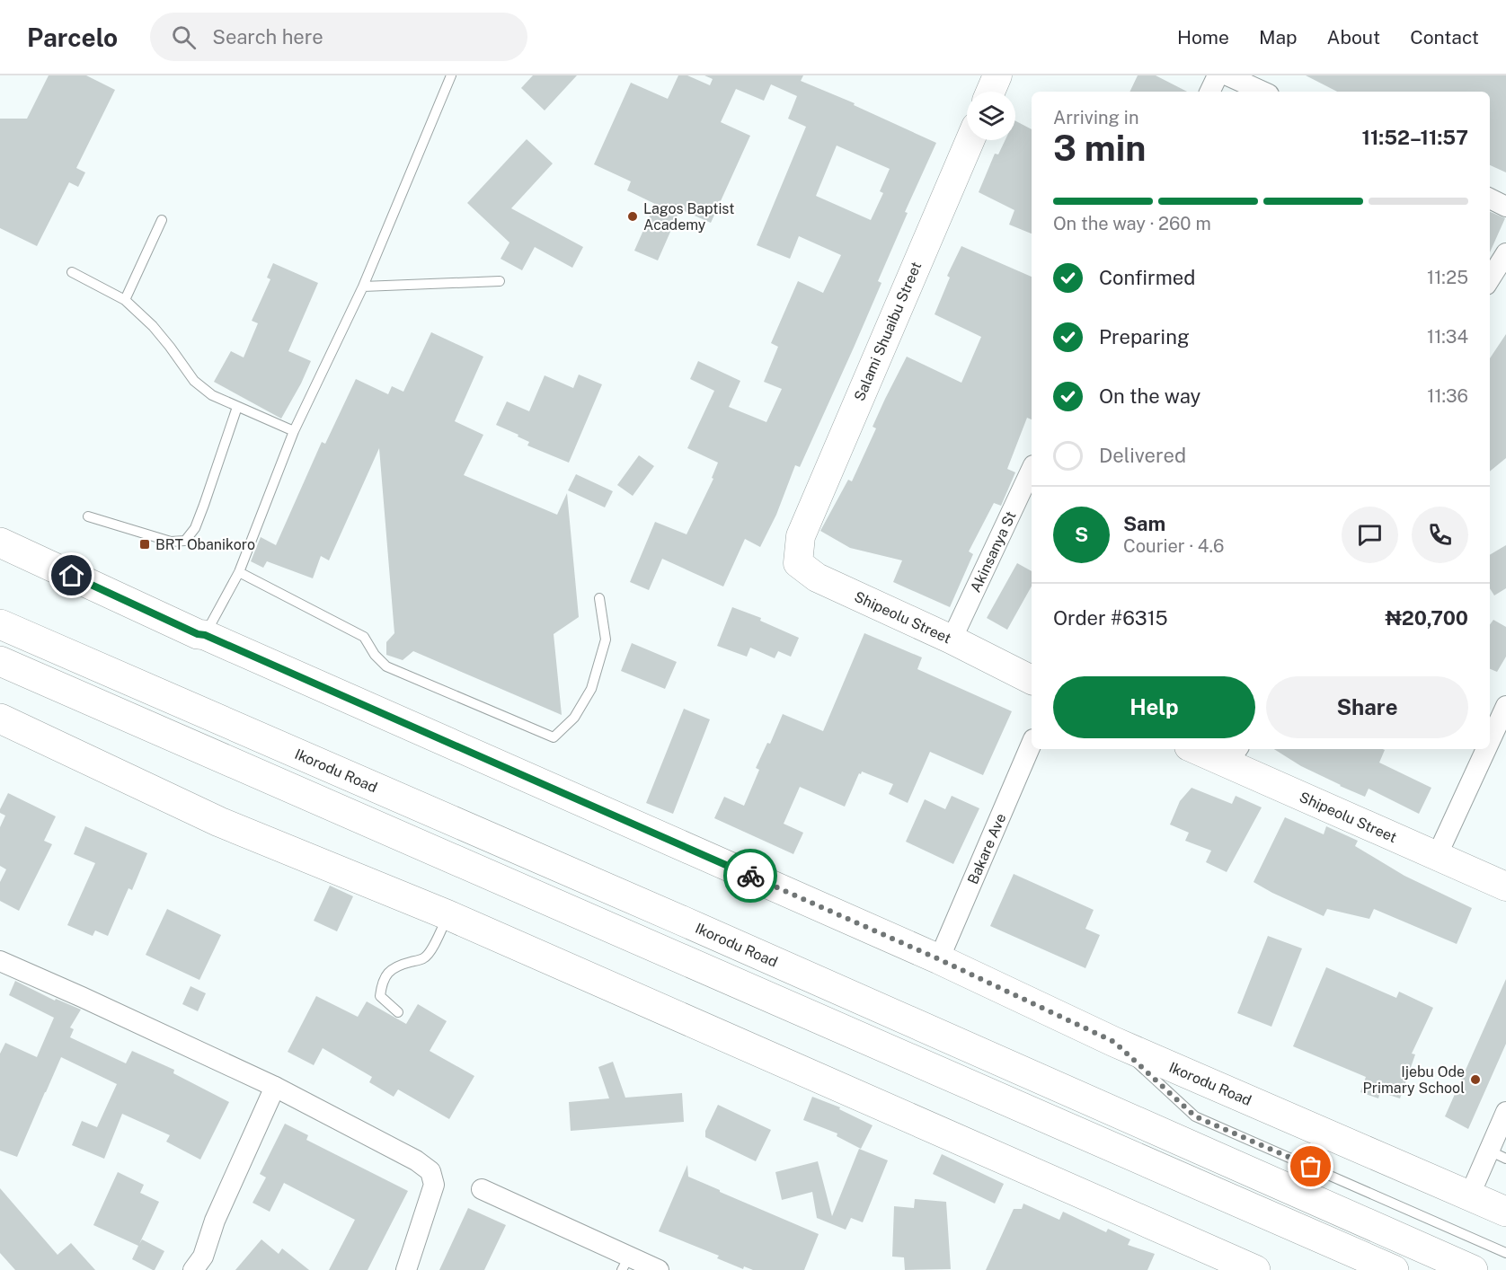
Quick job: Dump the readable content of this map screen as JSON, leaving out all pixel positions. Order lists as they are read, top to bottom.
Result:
{
  "streets": {
    "main road": ["Ikorodu Road"],
    "street": [
      "Salami Shuaibu Street",
      "Akinsanya St",
      "Shipeolu Street",
      "Bakare Ave"
    ]
  },
  "crossings": [
    ["Salami Shuaibu Street", "Shipeolu Street"],
    ["Akinsanya St", "Shipeolu Street"],
    ["Ikorodu Road", "Bakare Ave"]
  ],
  "places": {
    "other": ["Lagos Baptist Academy", "Ijebu Ode Primary School"],
    "transit": ["BRT Obanikoro"]
  },
  "page": {
    "header": "Parcelo",
    "search": "Search here",
    "nav": [
      "Home",
      "Map",
      "About",
      "Contact"
    ],
    "heading": ["3 min", "Arriving in", "11:52–11:57"],
    "panel": [
      "Sam",
      "Courier · 4.6",
      "Order #6315",
      "₦20,700"
    ],
    "bar": "On the way · 260 m",
    "list": [
      ["Confirmed", "11:25"],
      ["Preparing", "11:34"],
      ["On the way", "11:36"],
      "Delivered"
    ],
    "round": "S",
    "buttons": ["Help", "Share"]
  }
}
